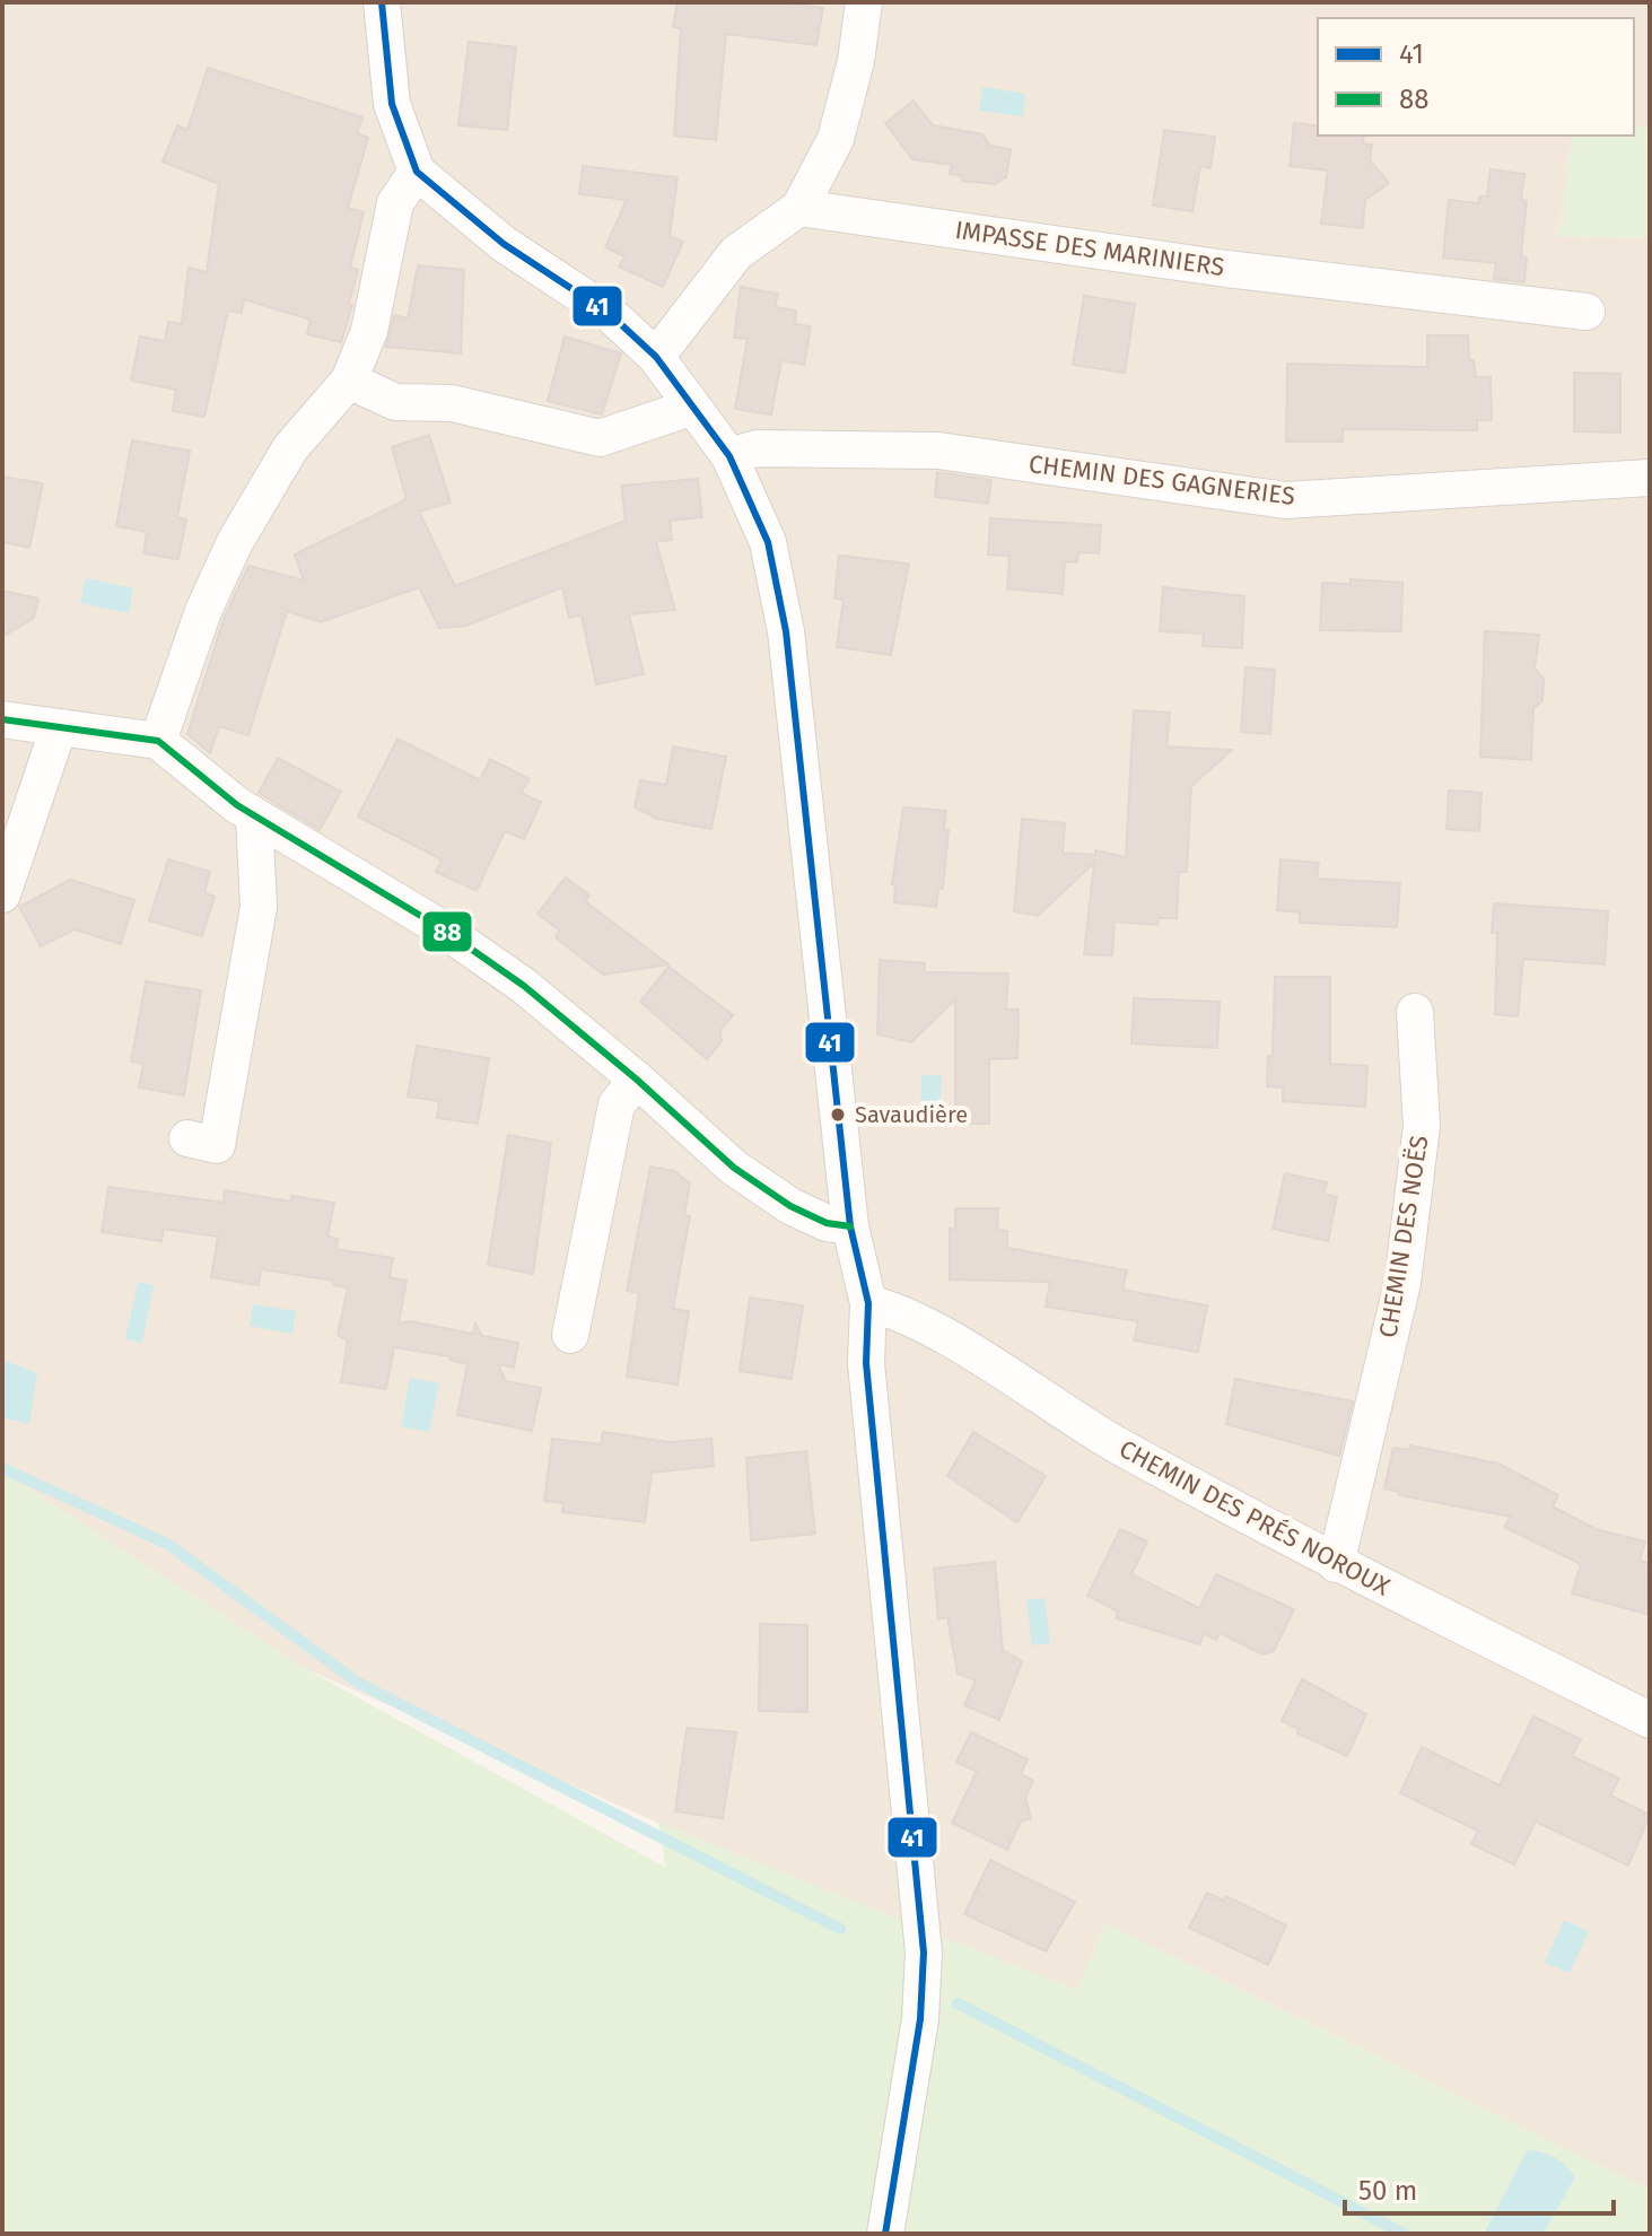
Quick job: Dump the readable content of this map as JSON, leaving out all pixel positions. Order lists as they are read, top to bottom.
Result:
{
  "streets": {
    "street": [
      "IMPASSE DES MARINIERS",
      "CHEMIN DES GAGNERIES",
      "CHEMIN DES NOËS",
      "CHEMIN DES PRÉS NOROUX"
    ]
  },
  "crossings": [
    ["CHEMIN DES NOËS", "CHEMIN DES PRÉS NOROUX"]
  ],
  "places": ["Savaudière"],
  "lines": ["transit line 41", "transit line 88"],
  "legend": ["41", "88"],
  "scale_bar": "50 m"
}
